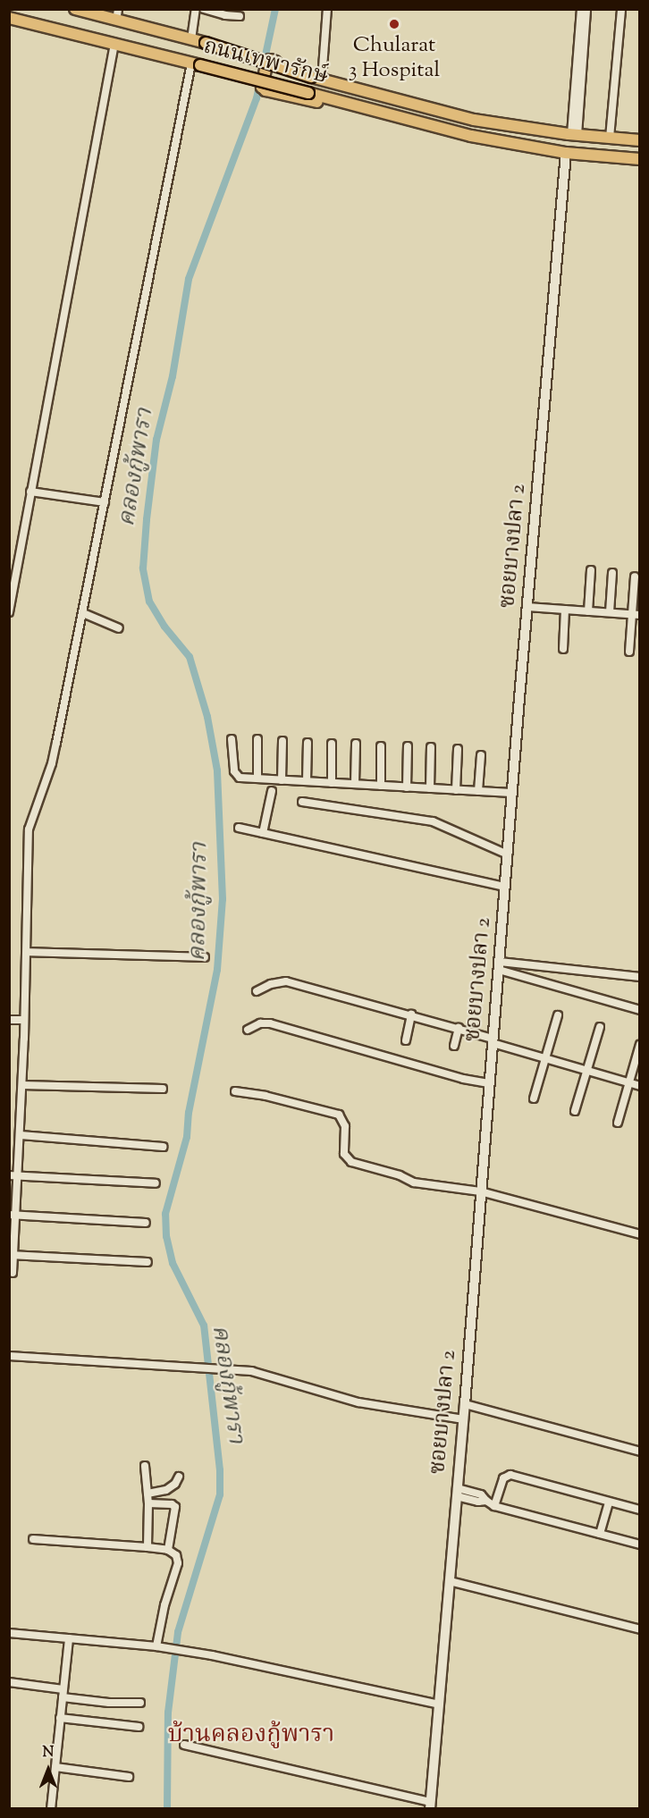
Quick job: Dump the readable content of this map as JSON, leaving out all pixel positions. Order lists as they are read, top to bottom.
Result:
{
  "streets": {
    "main road": ["ถนนเทพารักษ์"],
    "street": ["ซอยบางปลา 2"]
  },
  "crossings": [
    ["ถนนเทพารักษ์", "ซอยบางปลา 2"]
  ],
  "districts": ["บ้านคลองกู้พารา"],
  "water": ["คลองกู้พารา"],
  "places": ["Chularat 3 Hospital"],
  "north": "top"
}
